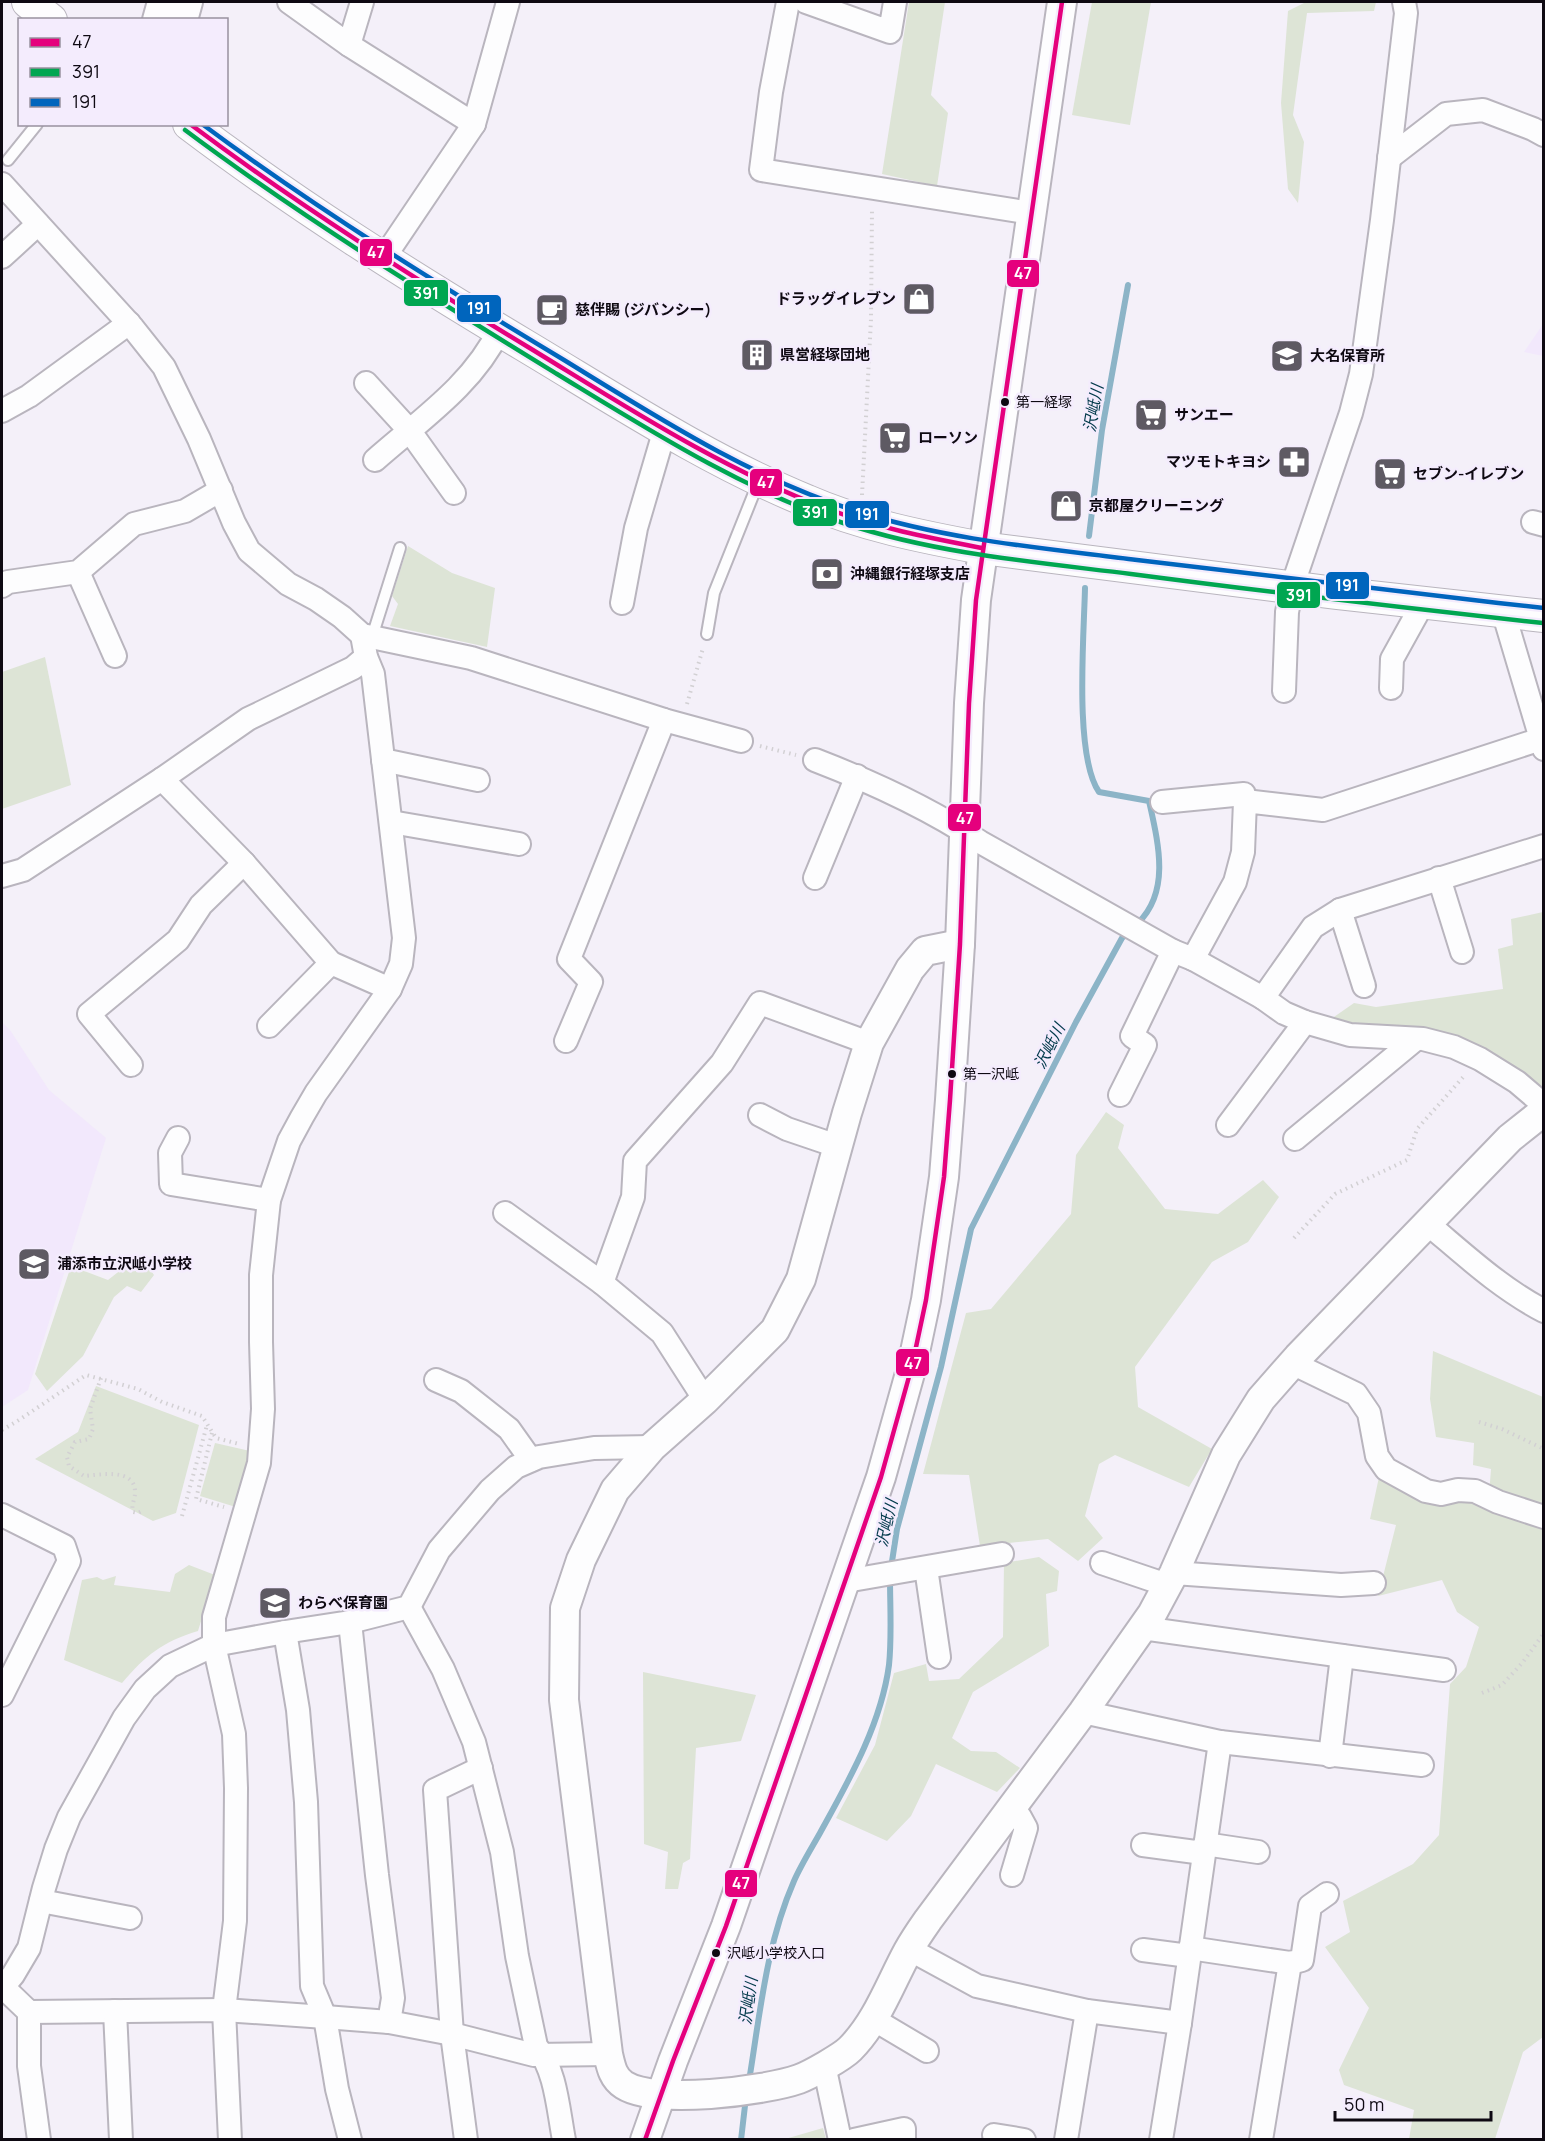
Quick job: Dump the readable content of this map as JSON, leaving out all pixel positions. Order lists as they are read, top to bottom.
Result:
{
  "water": ["沢岻川"],
  "places": {
    "shop": ["ドラッグイレブン", "京都屋クリーニング"],
    "cafe": ["慈伴賜 (ジバンシー)"],
    "building": ["県営経塚団地"],
    "school or university": ["大名保育所", "浦添市立沢岻小学校", "わらべ保育園"],
    "other": ["第一経塚", "第一沢岻", "沢岻小学校入口"],
    "supermarket": ["サンエー", "ローソン", "セブン-イレブン"],
    "pharmacy": ["マツモトキヨシ"],
    "bank": ["沖縄銀行経塚支店"]
  },
  "lines": ["transit line 47", "transit line 191", "transit line 391"],
  "legend": ["47", "391", "191"],
  "scale_bar": "50 m"
}
